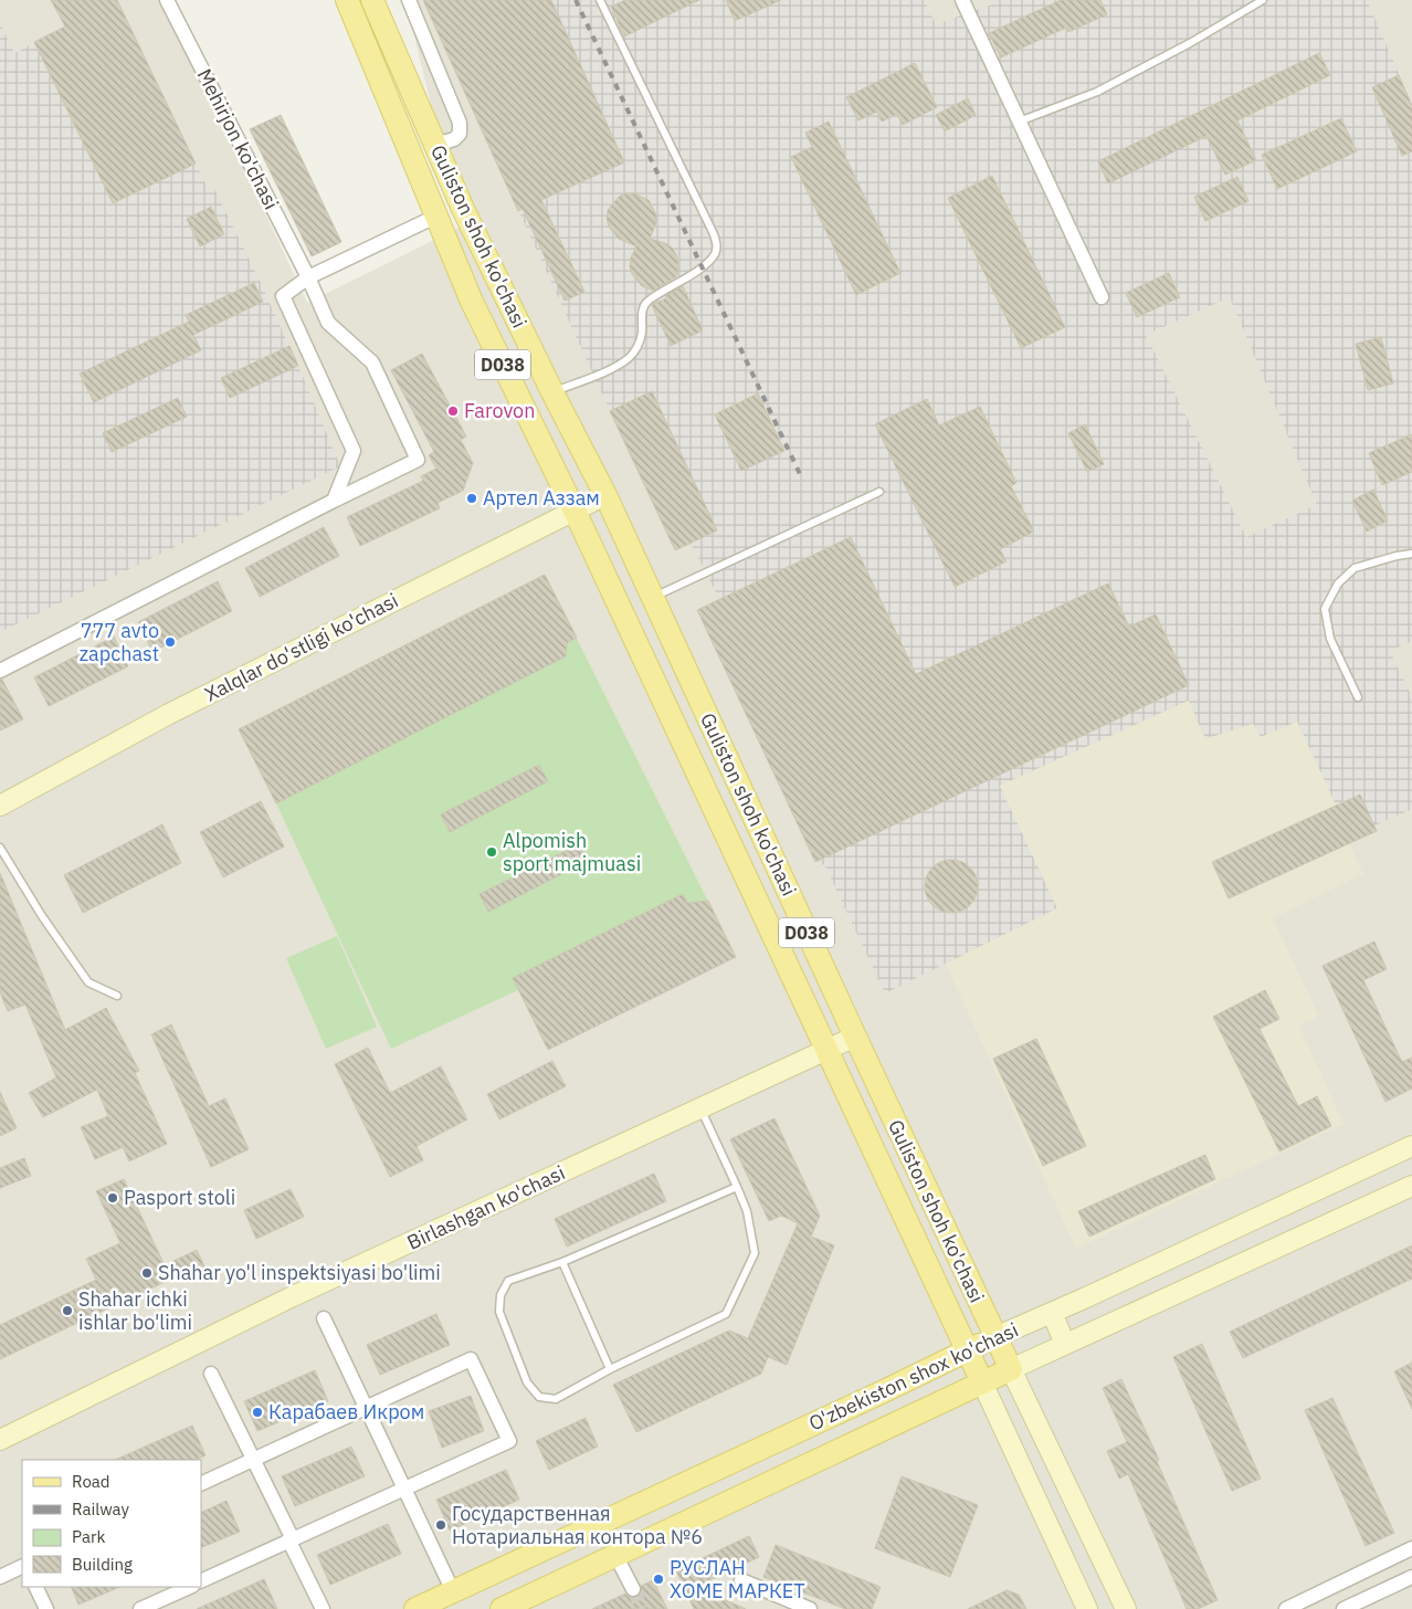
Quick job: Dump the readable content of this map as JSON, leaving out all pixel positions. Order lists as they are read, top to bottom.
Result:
{
  "streets": {
    "main road": ["Guliston shoh ko'chasi", "D038", "O'zbekiston shox ko'chasi"],
    "street": ["Mehirjon ko'chasi", "Xalqlar do'stligi ko'chasi", "Birlashgan ko'chasi"]
  },
  "crossings": [
    ["Guliston shoh ko'chasi", "Xalqlar do'stligi ko'chasi"],
    ["Guliston shoh ko'chasi", "Birlashgan ko'chasi"],
    ["Guliston shoh ko'chasi", "O'zbekiston shox ko'chasi"]
  ],
  "places": [
    "Farovon",
    "Артел Аззам",
    "777 avto zapchast",
    "Alpomish sport majmuasi",
    "Pasport stoli",
    "Shahar yo'l inspektsiyasi bo'limi",
    "Shahar ichki ishlar bo'limi",
    "Карабаев Икром",
    "Государственная Нотариальная контора №6",
    "РУСЛАН ХОМЕ МАРКЕТ"
  ],
  "legend": [
    "Road",
    "Railway",
    "Park",
    "Building"
  ]
}
